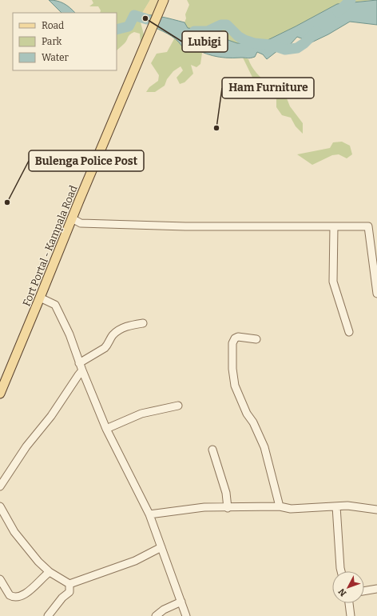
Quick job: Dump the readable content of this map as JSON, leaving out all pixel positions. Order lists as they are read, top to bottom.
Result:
{
  "streets": {
    "main road": ["Fort Portal - Kampala Road"]
  },
  "places": ["Lubigi", "Ham Furniture", "Bulenga Police Post"],
  "legend": ["Road", "Park", "Water"],
  "north": "bottom left"
}
